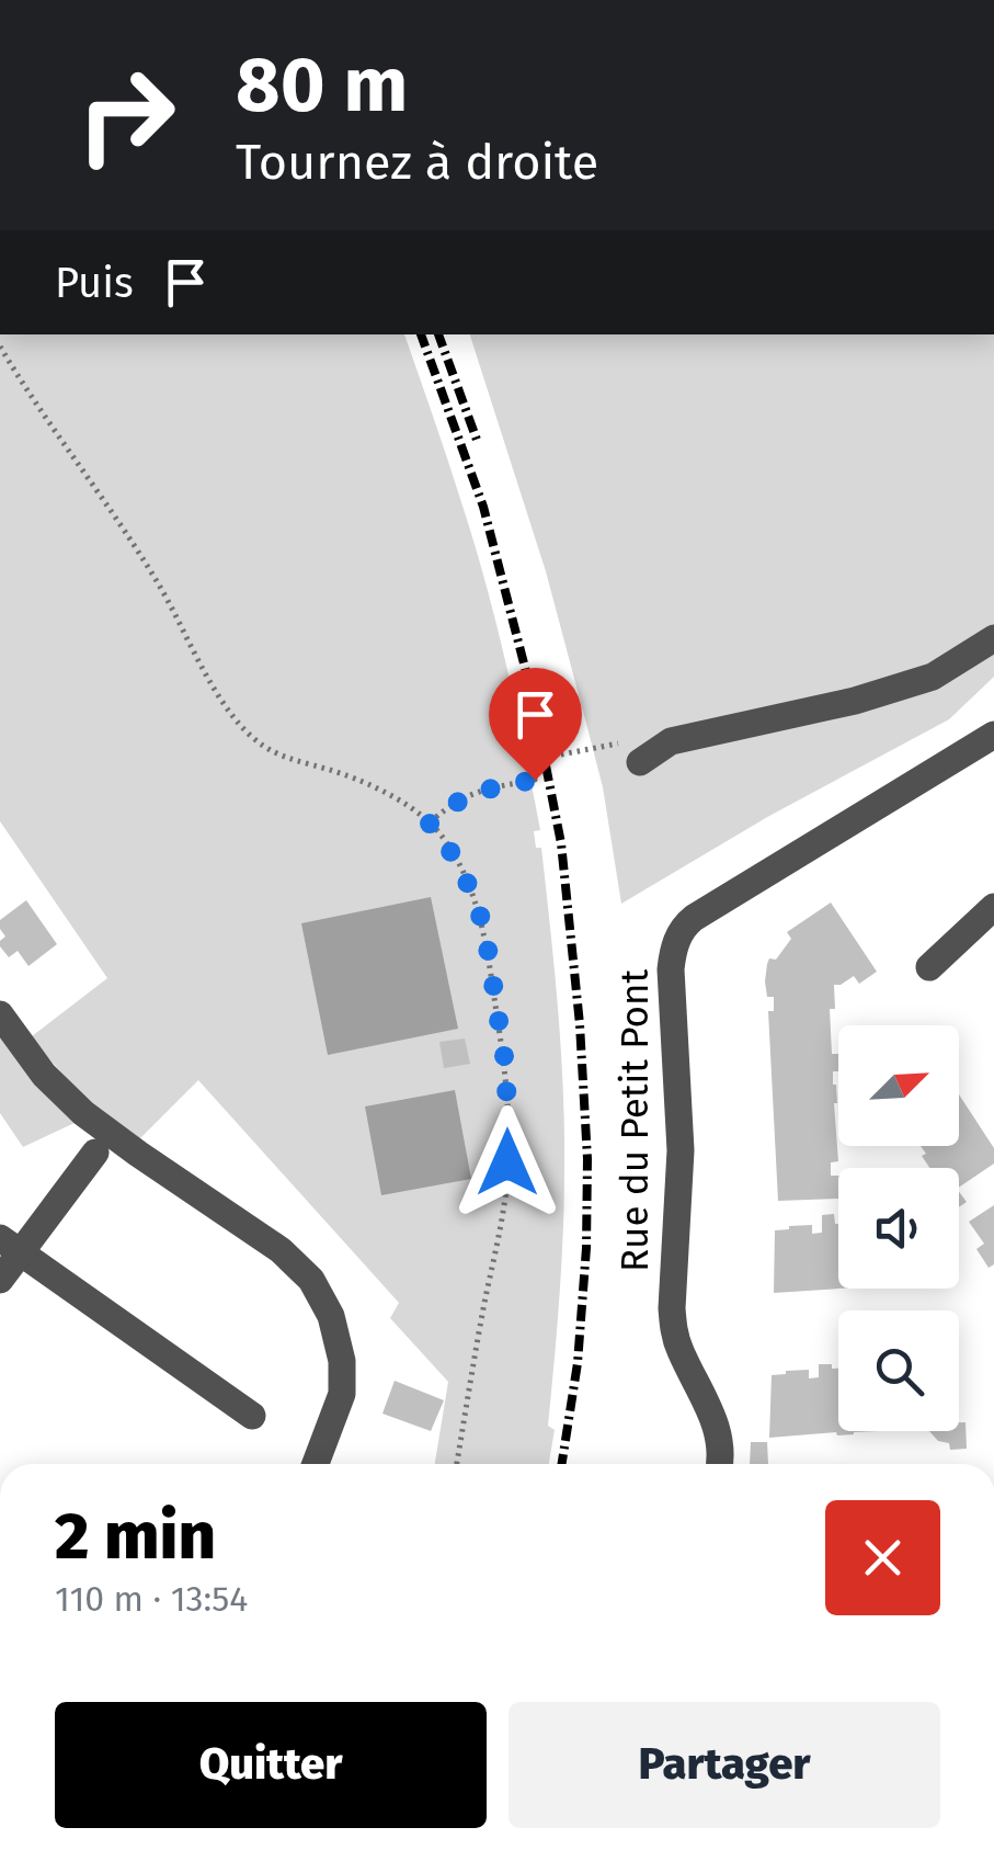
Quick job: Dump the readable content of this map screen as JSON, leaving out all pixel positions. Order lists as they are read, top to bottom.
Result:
{
  "streets": {
    "street": ["Rue du Petit Pont"]
  },
  "north": "top right",
  "page": {
    "turn": ["80 m", "Tournez à droite"],
    "then": "Puis",
    "heading": ["2 min", "110 m · 13:54"],
    "buttons": ["Quitter", "Partager"]
  }
}
